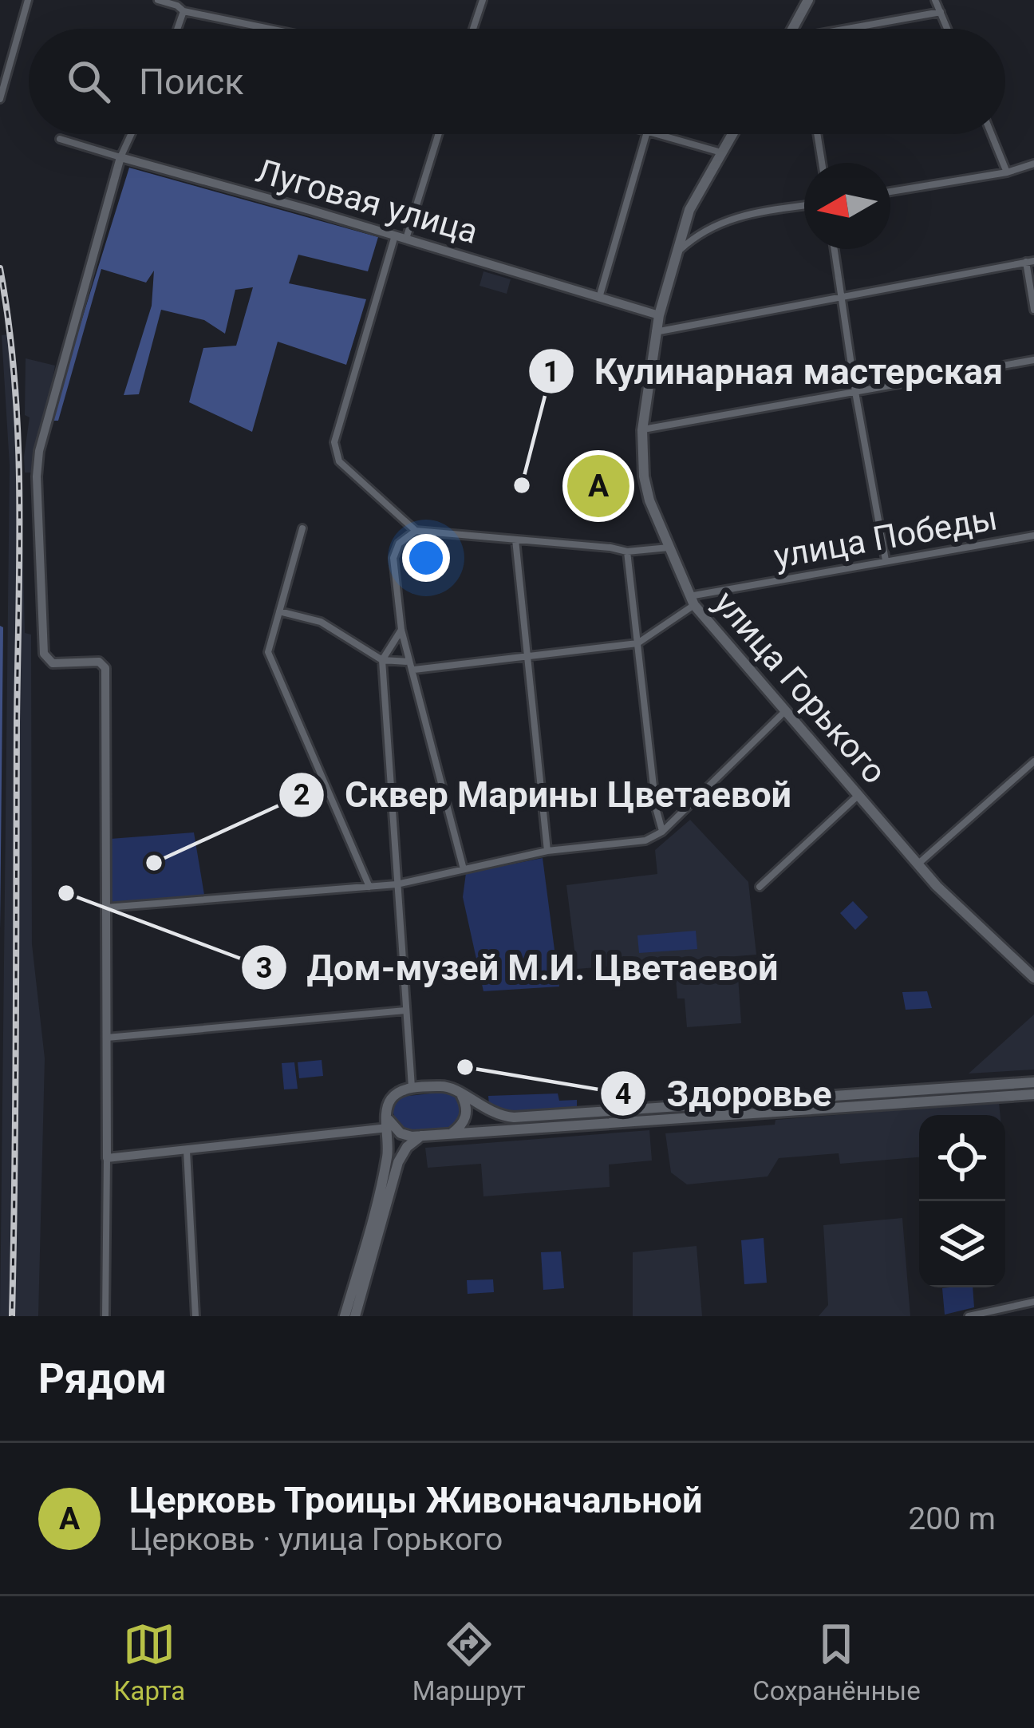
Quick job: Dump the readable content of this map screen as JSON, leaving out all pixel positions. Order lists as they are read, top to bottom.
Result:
{
  "streets": {
    "main road": ["улица Горького"],
    "street": ["Луговая улица", "улица Победы"]
  },
  "crossings": [
    ["Луговая улица", "улица Горького"],
    ["улица Победы", "улица Горького"]
  ],
  "places": [
    "Кулинарная мастерская",
    "Сквер Марины Цветаевой",
    "Дом-музей М.И. Цветаевой",
    "Здоровье"
  ],
  "north": "left",
  "page": {
    "search": "Поиск",
    "pins": "A",
    "heading": "Рядом",
    "list": [
      {
        "mark": "A",
        "name": "Церковь Троицы Живоначальной",
        "note": "Церковь · улица Горького",
        "value": "200 m"
      }
    ],
    "nav": ["Карта", "Маршрут", "Сохранённые"]
  }
}
